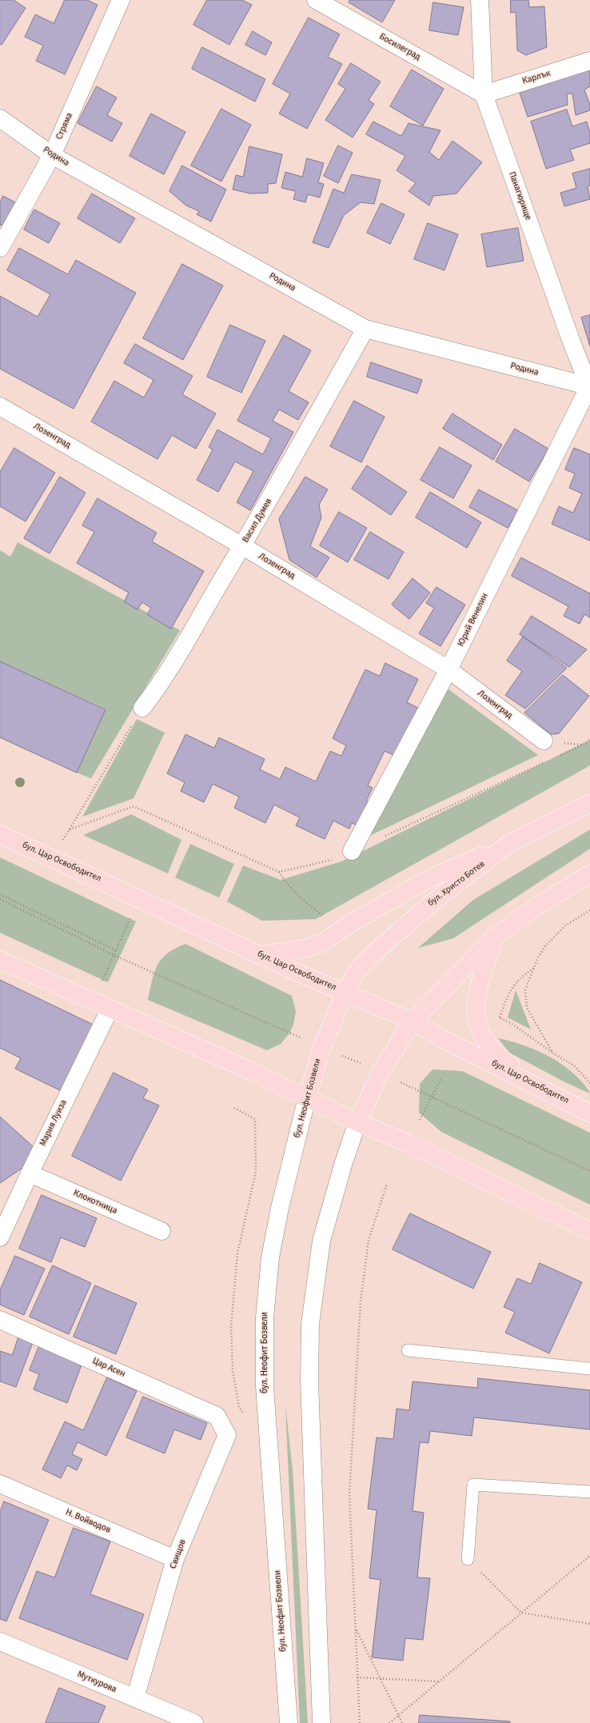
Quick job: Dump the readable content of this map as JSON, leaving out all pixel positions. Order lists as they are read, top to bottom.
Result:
{
  "streets": {
    "main road": ["бул. Цар Освободител", "бул. Христо Ботев", "бул. Неофит Бозвели"],
    "street": [
      "Босилеград",
      "Карлък",
      "Стряма",
      "Родина",
      "Панагюрище",
      "Лозенград",
      "Васил Думев",
      "Юрий Венелин",
      "Мария Луиза",
      "Клокотница",
      "Цар Асен",
      "Н. Войводов",
      "Свищов",
      "Муткурова"
    ]
  },
  "crossings": [
    ["Босилеград", "Карлък"],
    ["Босилеград", "Панагюрище"],
    ["Карлък", "Панагюрище"],
    ["Стряма", "Родина"],
    ["Родина", "Панагюрище"],
    ["Родина", "Васил Думев"],
    ["Родина", "Юрий Венелин"],
    ["Панагюрище", "Юрий Венелин"],
    ["Лозенград", "Васил Думев"],
    ["Лозенград", "Юрий Венелин"],
    ["бул. Цар Освободител", "бул. Христо Ботев"],
    ["бул. Цар Освободител", "бул. Неофит Бозвели"],
    ["бул. Христо Ботев", "бул. Неофит Бозвели"],
    ["Мария Луиза", "Клокотница"],
    ["Цар Асен", "Свищов"],
    ["Н. Войводов", "Свищов"],
    ["Свищов", "Муткурова"]
  ]
}
